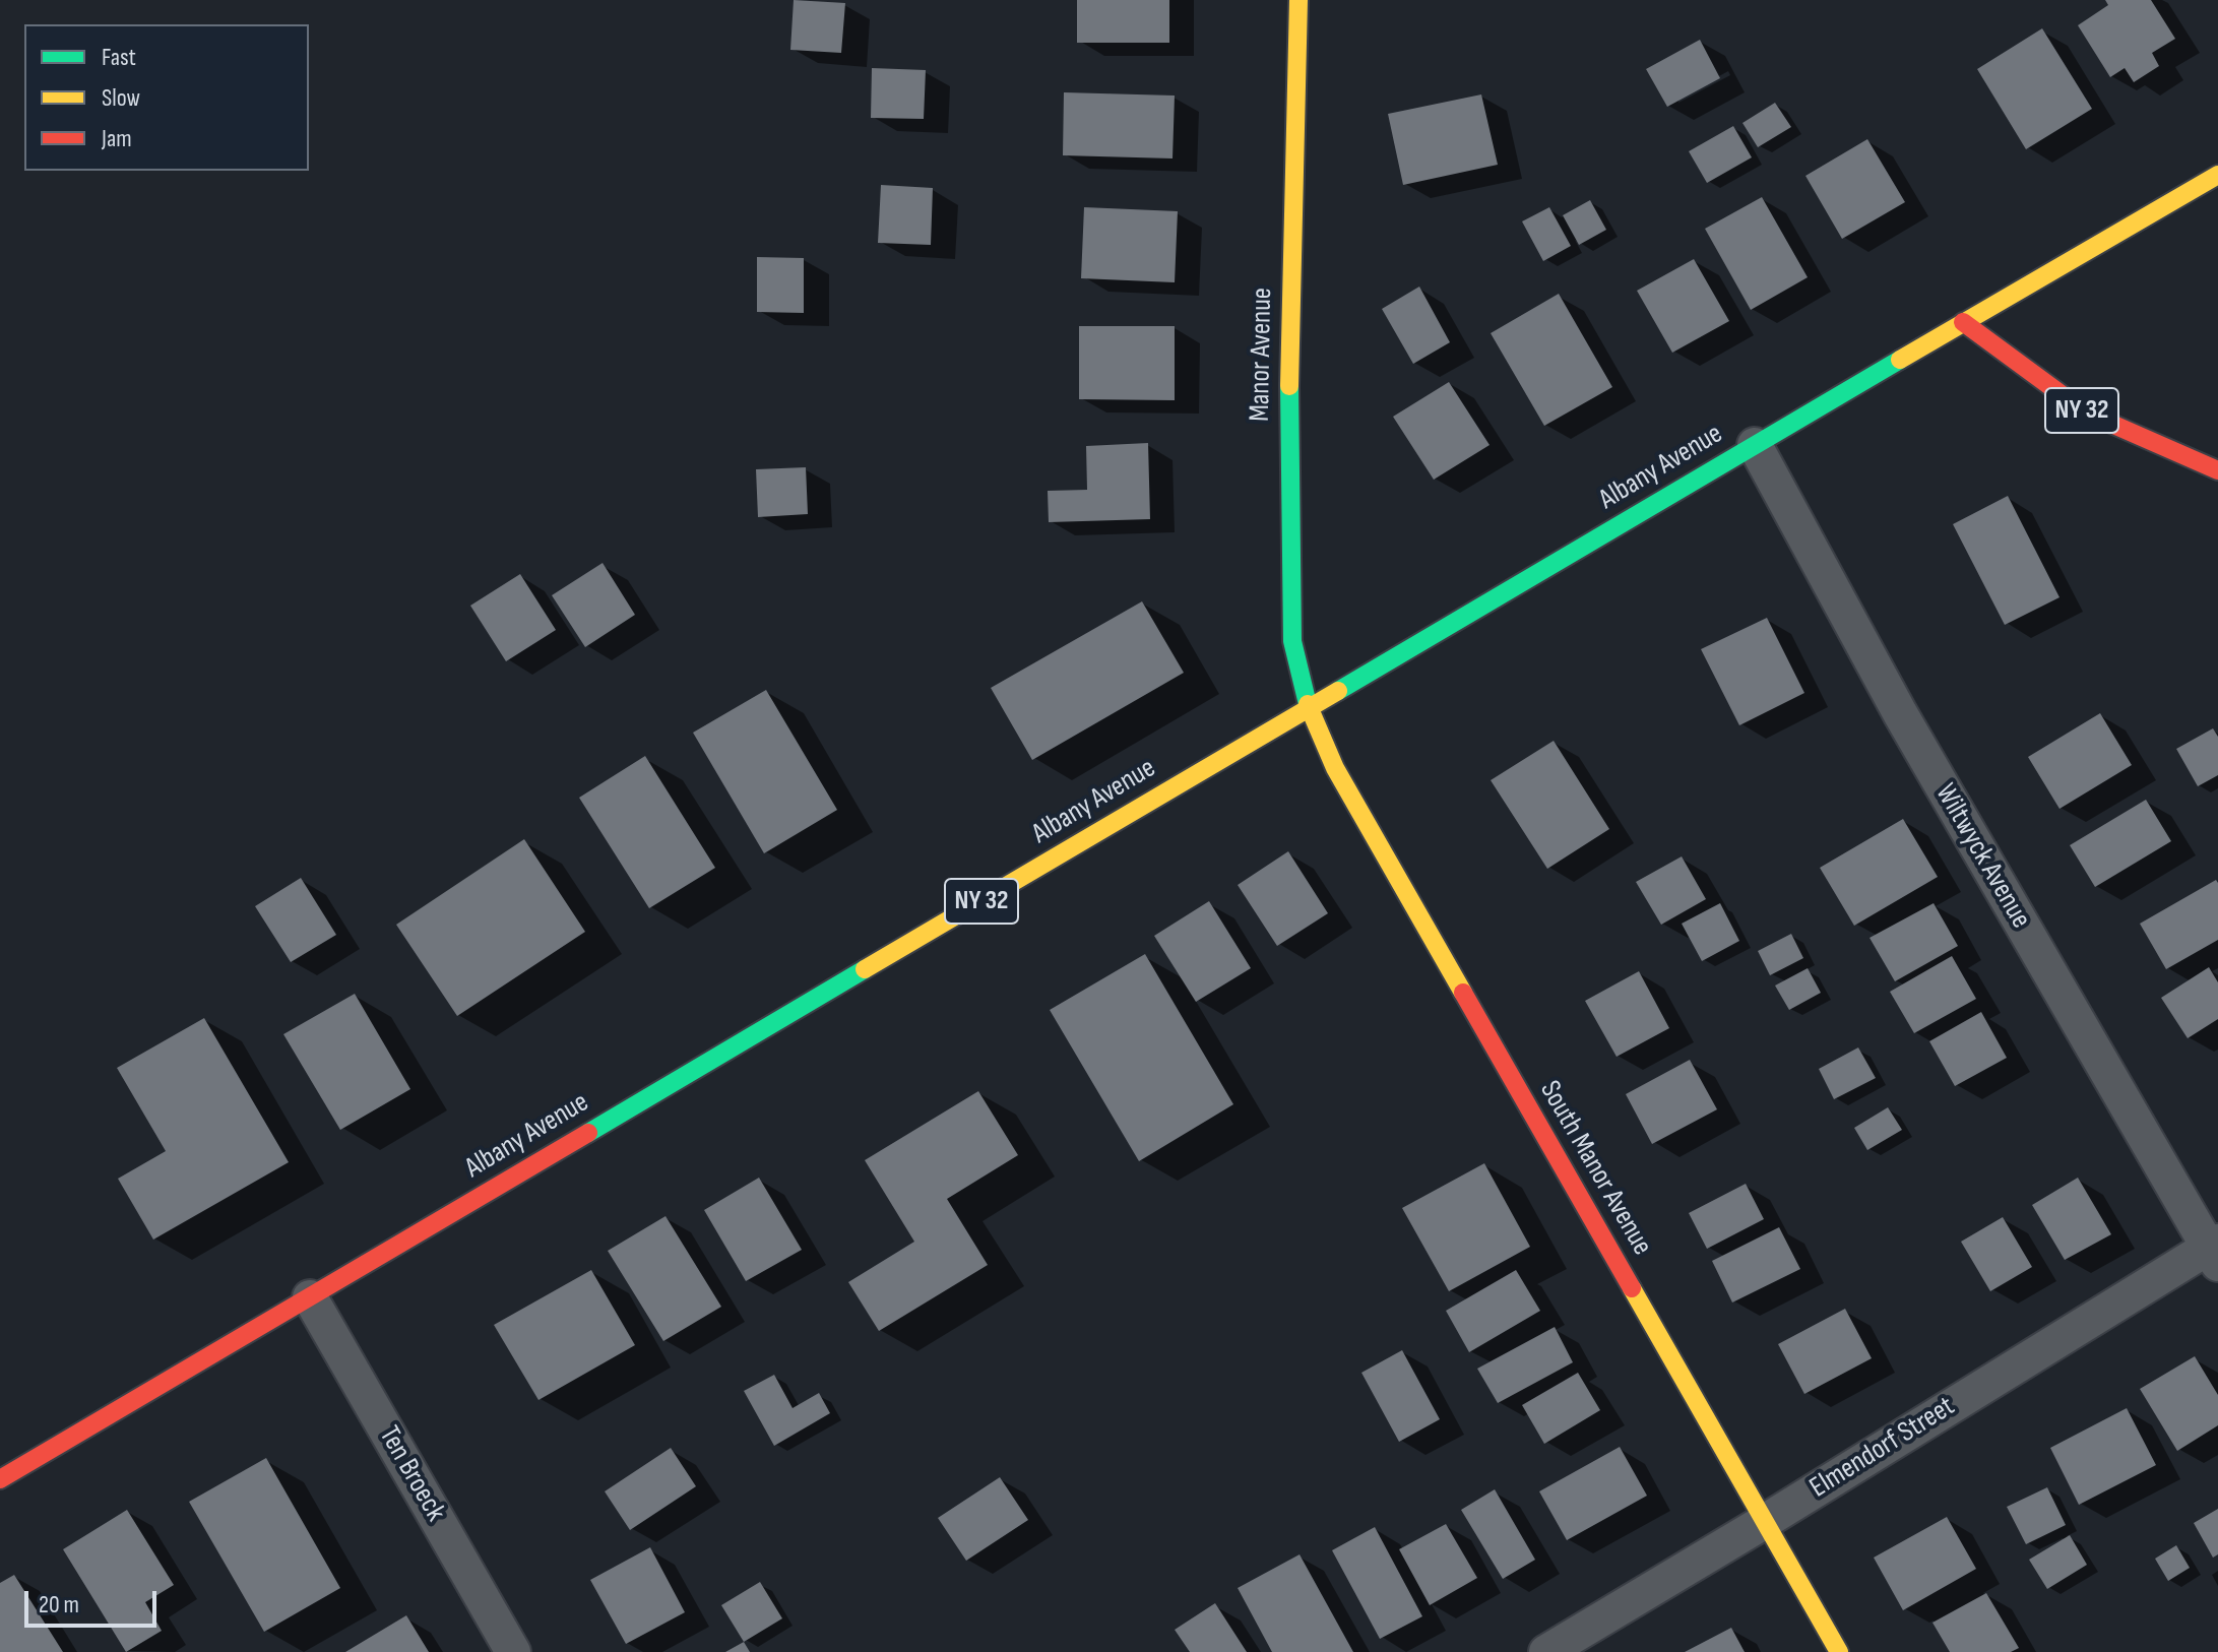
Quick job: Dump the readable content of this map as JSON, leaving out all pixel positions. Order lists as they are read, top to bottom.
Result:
{
  "streets": {
    "main road": [
      "Manor Avenue",
      "NY 32",
      "Albany Avenue",
      "South Manor Avenue"
    ],
    "street": ["Wiltwyck Avenue", "Elmendorf Street", "Ten Broeck"]
  },
  "crossings": [
    ["Manor Avenue", "Albany Avenue"],
    ["Manor Avenue", "South Manor Avenue"],
    ["NY 32", "Albany Avenue"],
    ["Albany Avenue", "Wiltwyck Avenue"],
    ["Albany Avenue", "South Manor Avenue"],
    ["Albany Avenue", "Ten Broeck"],
    ["Wiltwyck Avenue", "Elmendorf Street"],
    ["South Manor Avenue", "Elmendorf Street"]
  ],
  "legend": ["Fast", "Slow", "Jam"],
  "scale_bar": "20 m"
}
